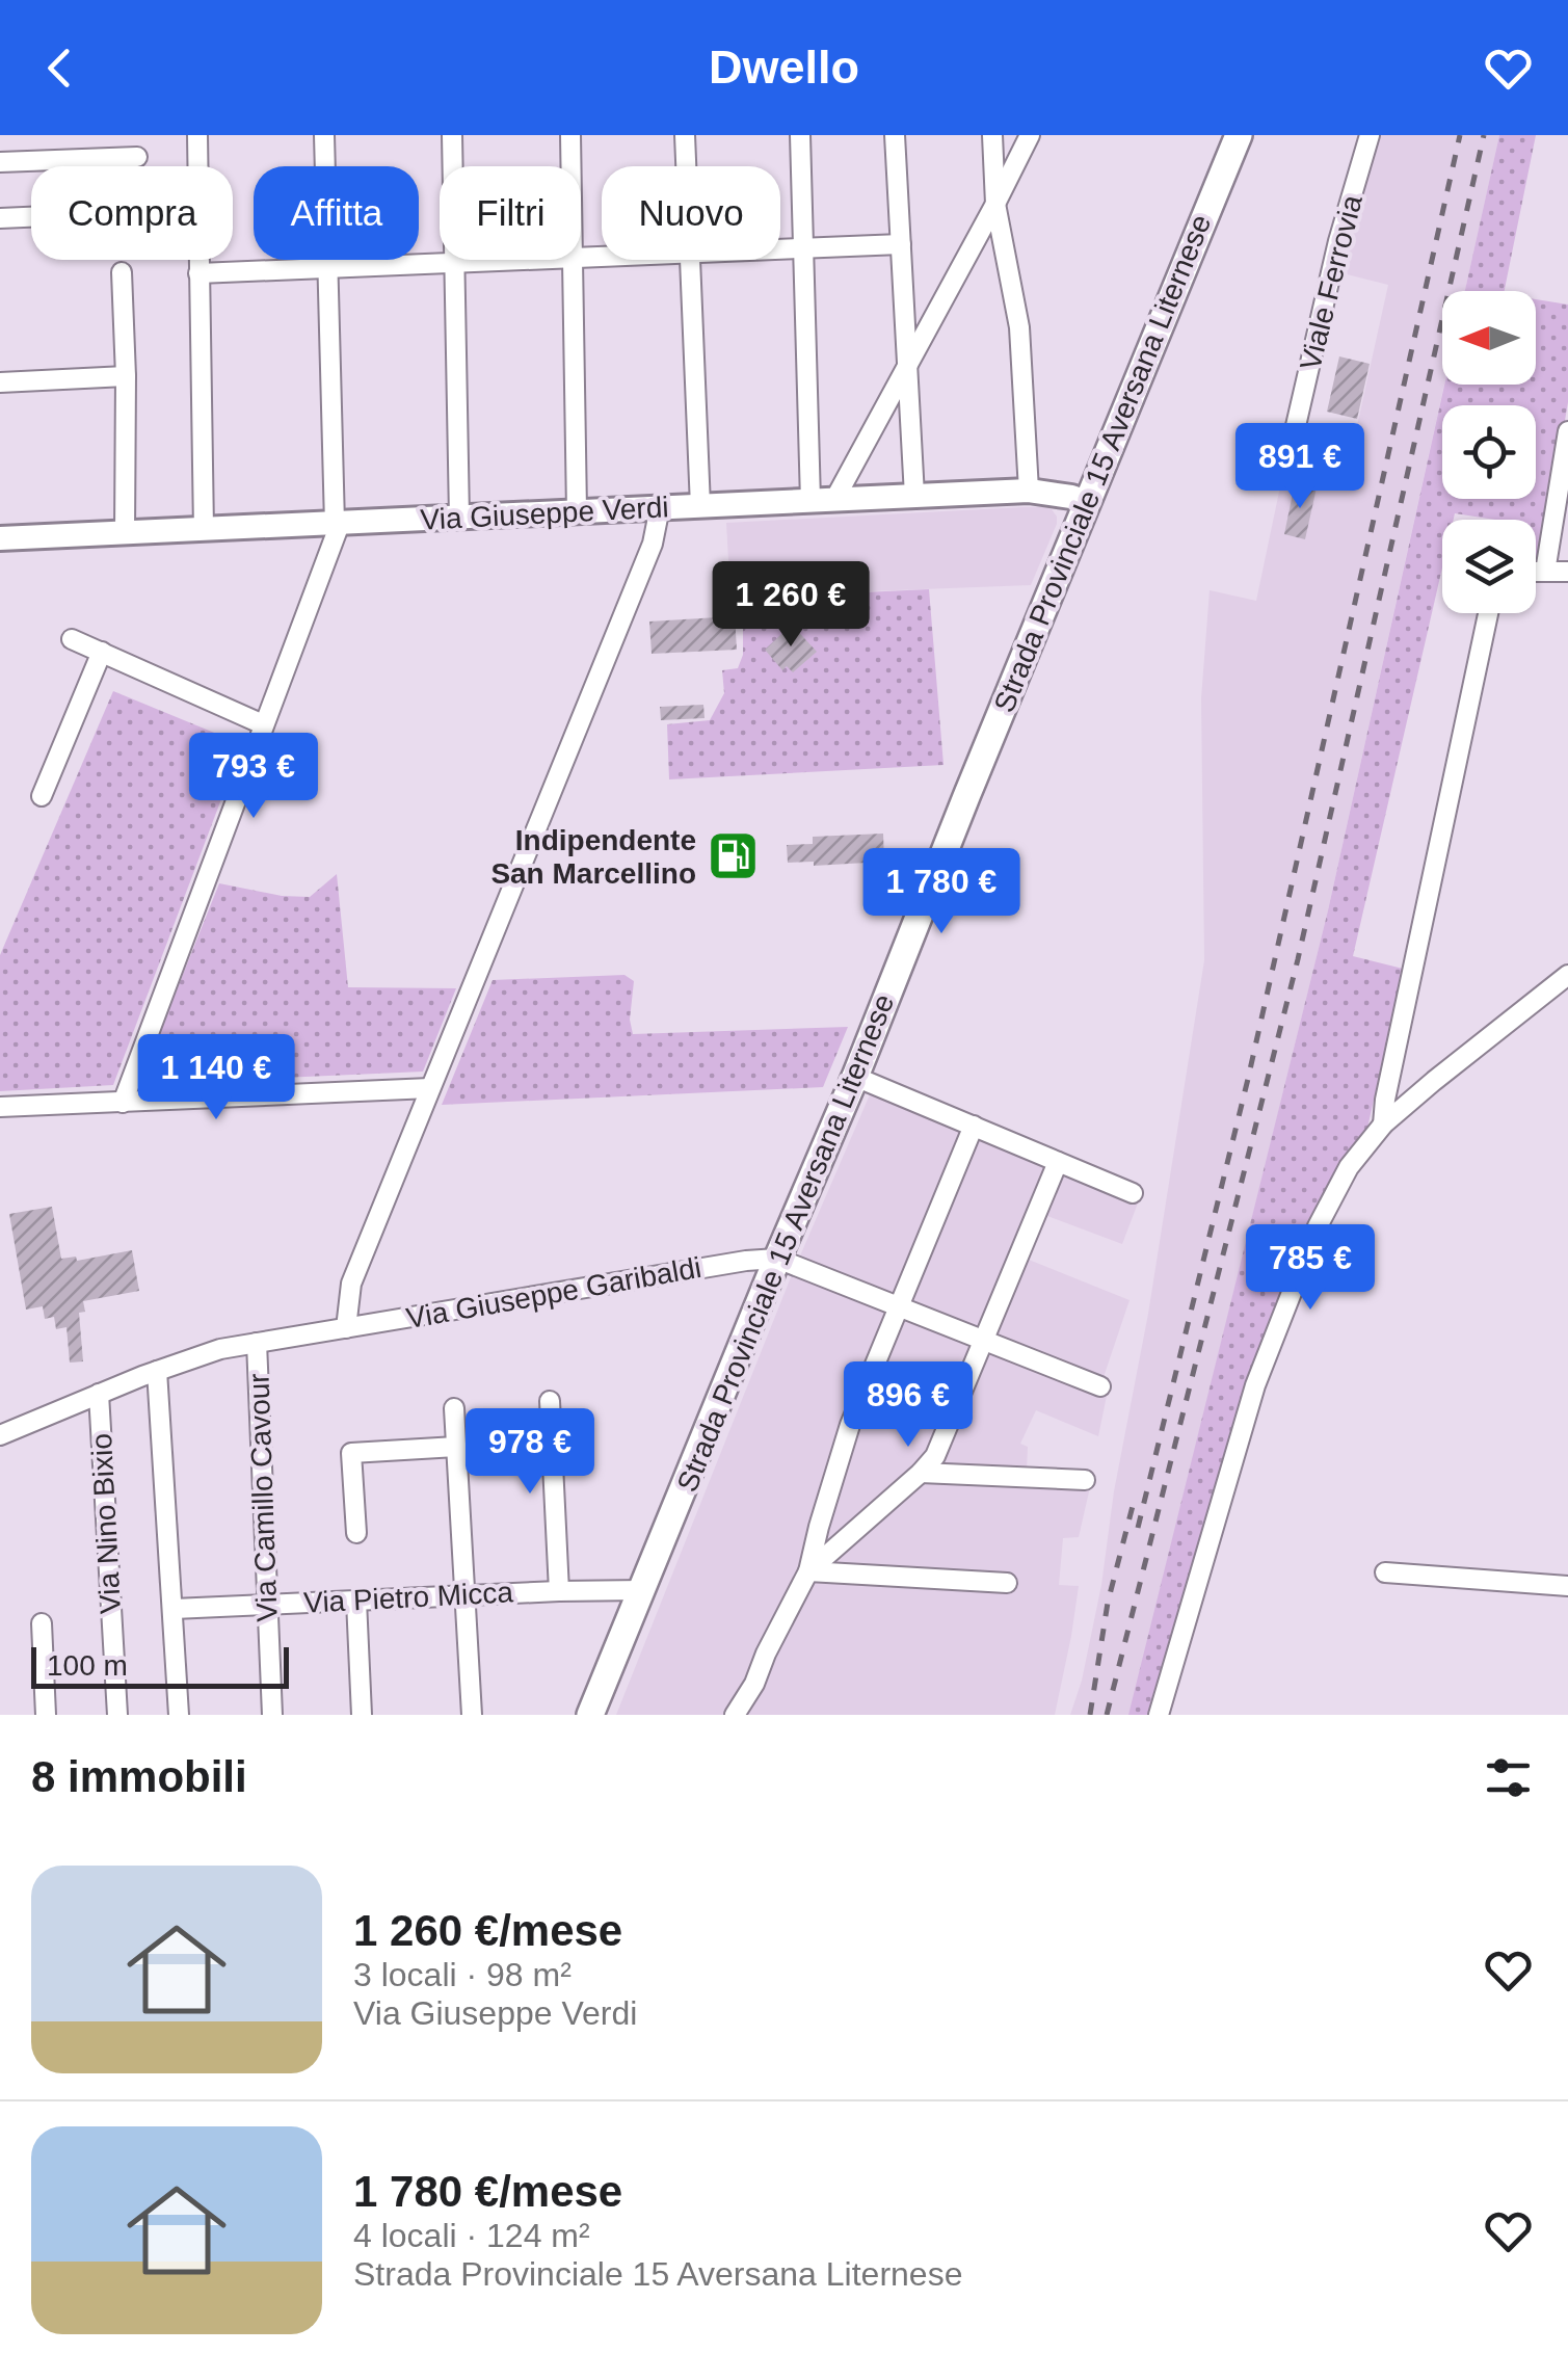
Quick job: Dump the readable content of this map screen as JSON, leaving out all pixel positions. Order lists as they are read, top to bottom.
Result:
{
  "streets": {
    "main road": ["Strada Provinciale 15 Aversana Liternese"],
    "street": [
      "Viale Ferrovia",
      "Via Giuseppe Verdi",
      "Via Giuseppe Garibaldi",
      "Via Camillo Cavour",
      "Via Nino Bixio",
      "Via Pietro Micca"
    ]
  },
  "crossings": [
    ["Strada Provinciale 15 Aversana Liternese", "Via Giuseppe Verdi"],
    ["Strada Provinciale 15 Aversana Liternese", "Via Giuseppe Garibaldi"],
    ["Strada Provinciale 15 Aversana Liternese", "Via Pietro Micca"],
    ["Via Giuseppe Garibaldi", "Via Camillo Cavour"],
    ["Via Giuseppe Garibaldi", "Via Nino Bixio"],
    ["Via Camillo Cavour", "Via Pietro Micca"]
  ],
  "places": {
    "fuel station": ["Indipendente San Marcellino"]
  },
  "scale_bar": "100 m",
  "north": "left",
  "page": {
    "header": "Dwello",
    "chip": [
      "Compra",
      "Affitta",
      "Filtri",
      "Nuovo"
    ],
    "price": [
      "891 €",
      "1 260 €",
      "793 €",
      "1 780 €",
      "1 140 €",
      "785 €",
      "896 €",
      "978 €"
    ],
    "scale": "100 m",
    "heading": "8 immobili",
    "list": [
      {
        "name": "1 260 €/mese",
        "note": "3 locali · 98 m² · Via Giuseppe Verdi"
      },
      {
        "name": "1 780 €/mese",
        "note": "4 locali · 124 m² · Strada Provinciale 15 Aversana Liternese"
      }
    ]
  }
}
